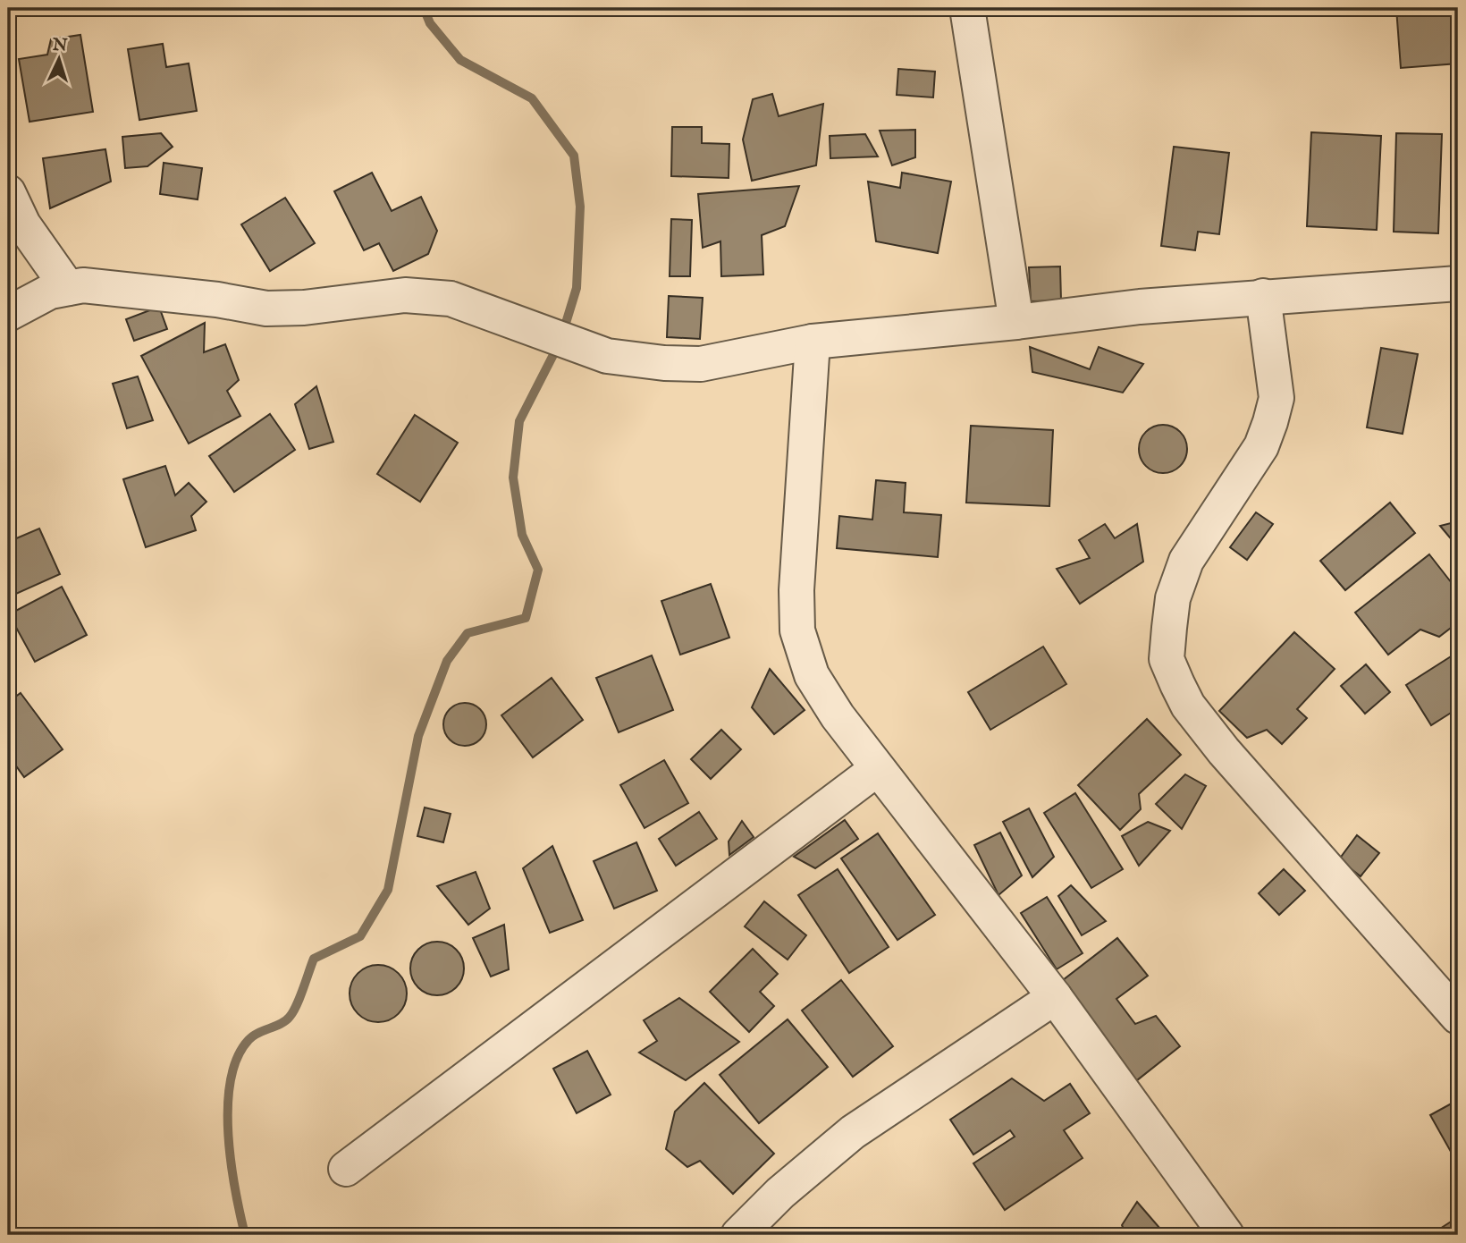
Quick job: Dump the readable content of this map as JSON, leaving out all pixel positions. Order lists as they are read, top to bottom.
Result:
{
  "north": "top"
}
